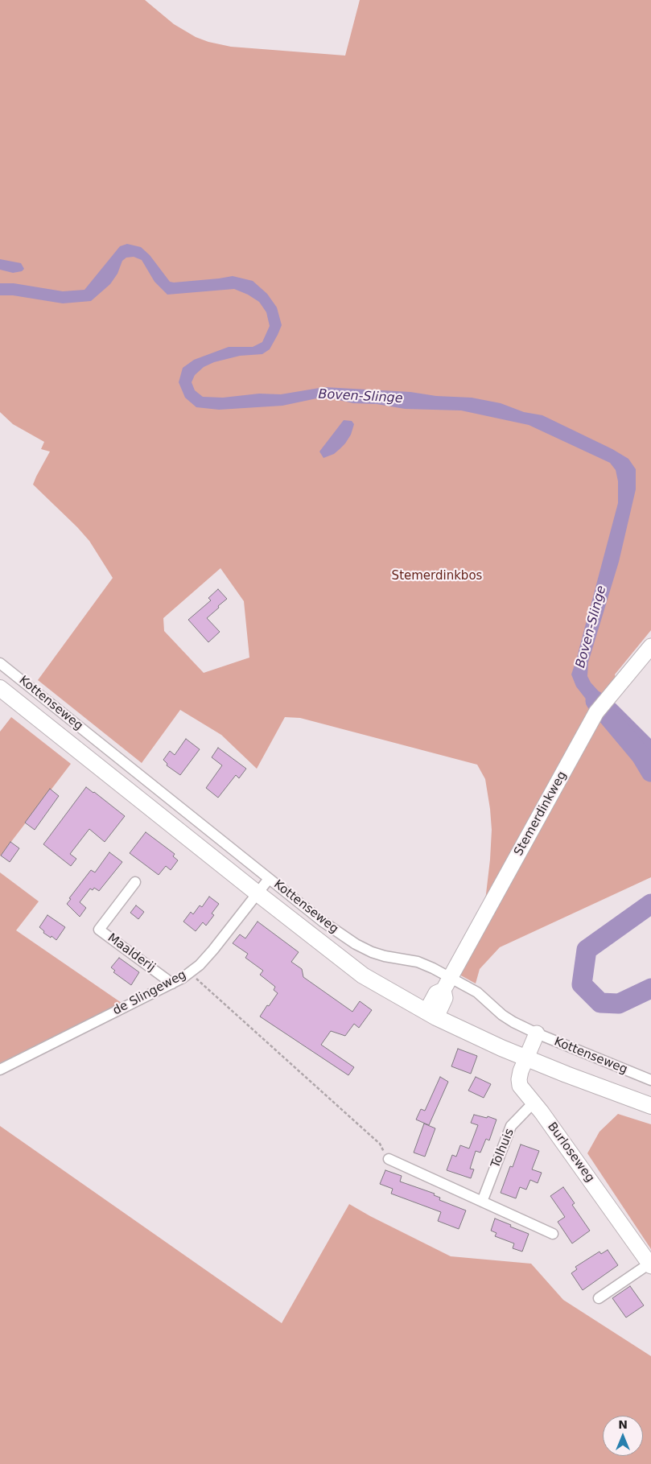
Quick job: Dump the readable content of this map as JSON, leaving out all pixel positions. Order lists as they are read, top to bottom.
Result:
{
  "streets": {
    "main road": ["Kottenseweg"],
    "street": [
      "Stemerdinkweg",
      "Maalderij",
      "de Slingeweg",
      "Tolhuis",
      "Burloseweg"
    ]
  },
  "crossings": [
    ["Kottenseweg", "Stemerdinkweg"],
    ["Kottenseweg", "de Slingeweg"],
    ["Kottenseweg", "Burloseweg"],
    ["Maalderij", "de Slingeweg"],
    ["Tolhuis", "Burloseweg"]
  ],
  "water": ["Boven-Slinge"],
  "parks": ["Stemerdinkbos"],
  "north": "top"
}
